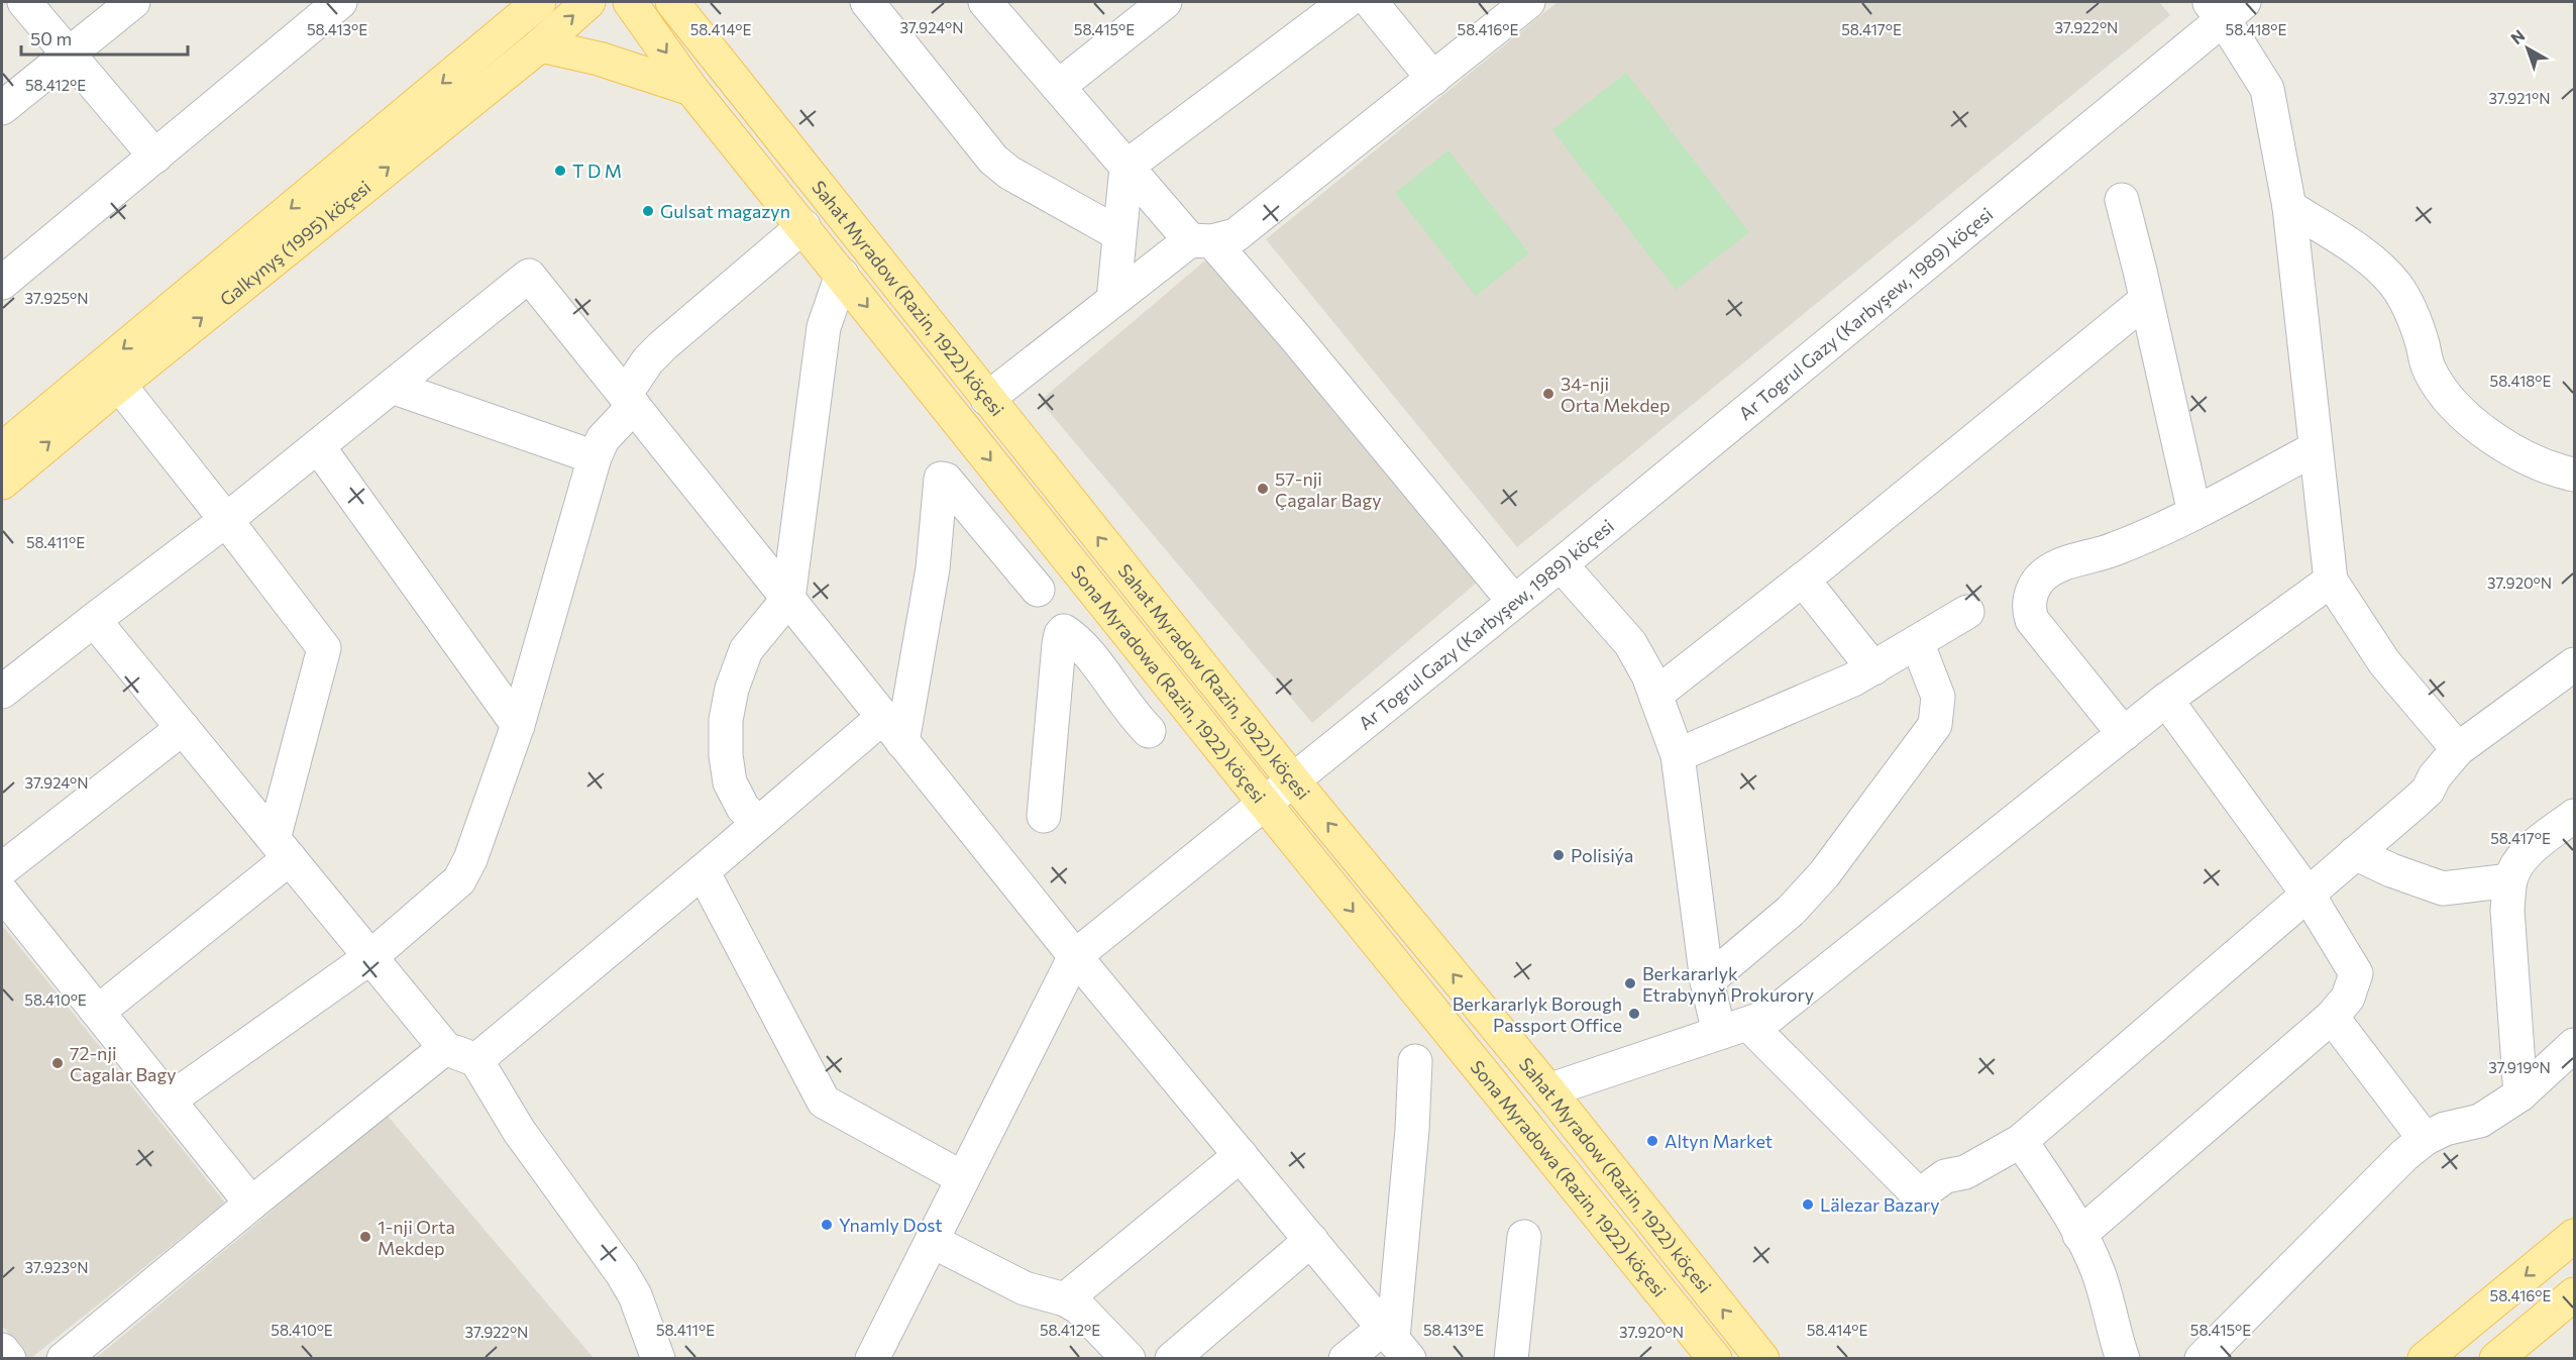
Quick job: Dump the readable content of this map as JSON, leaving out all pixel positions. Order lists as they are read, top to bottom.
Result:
{
  "streets": {
    "main road": ["Galkynyş (1995) köçesi", "Sahat Myradow (Razin, 1922) köçesi", "Sona Myradowa (Razin, 1922) köçesi"],
    "street": ["Ar Togrul Gazy (Karbyşew, 1989) köçesi"]
  },
  "crossings": [
    ["Sahat Myradow (Razin, 1922) köçesi", "Ar Togrul Gazy (Karbyşew, 1989) köçesi"],
    ["Ar Togrul Gazy (Karbyşew, 1989) köçesi", "Sona Myradowa (Razin, 1922) köçesi"]
  ],
  "one_way": ["Sahat Myradow (Razin, 1922) köçesi", "Sona Myradowa (Razin, 1922) köçesi"],
  "places": [
    "T D M",
    "Gulsat magazyn",
    "34-nji Orta Mekdep",
    "57-nji Çagalar Bagy",
    "Polisiýa",
    "Berkararlyk Etrabynyň Prokurory",
    "Berkararlyk Borough Passport Office",
    "72-nji Cagalar Bagy",
    "Altyn Market",
    "Lälezar Bazary",
    "Ynamly Dost",
    "1-nji Orta Mekdep"
  ],
  "scale_bar": "50 m",
  "north": "top left",
  "coordinates": [
    "37.924°N",
    "37.922°N",
    "58.413°E",
    "58.414°E",
    "58.415°E",
    "58.416°E",
    "58.417°E",
    "58.418°E",
    "58.412°E",
    "37.921°N",
    "37.925°N",
    "58.411°E",
    "37.920°N",
    "58.410°E",
    "37.919°N",
    "37.923°N"
  ]
}
